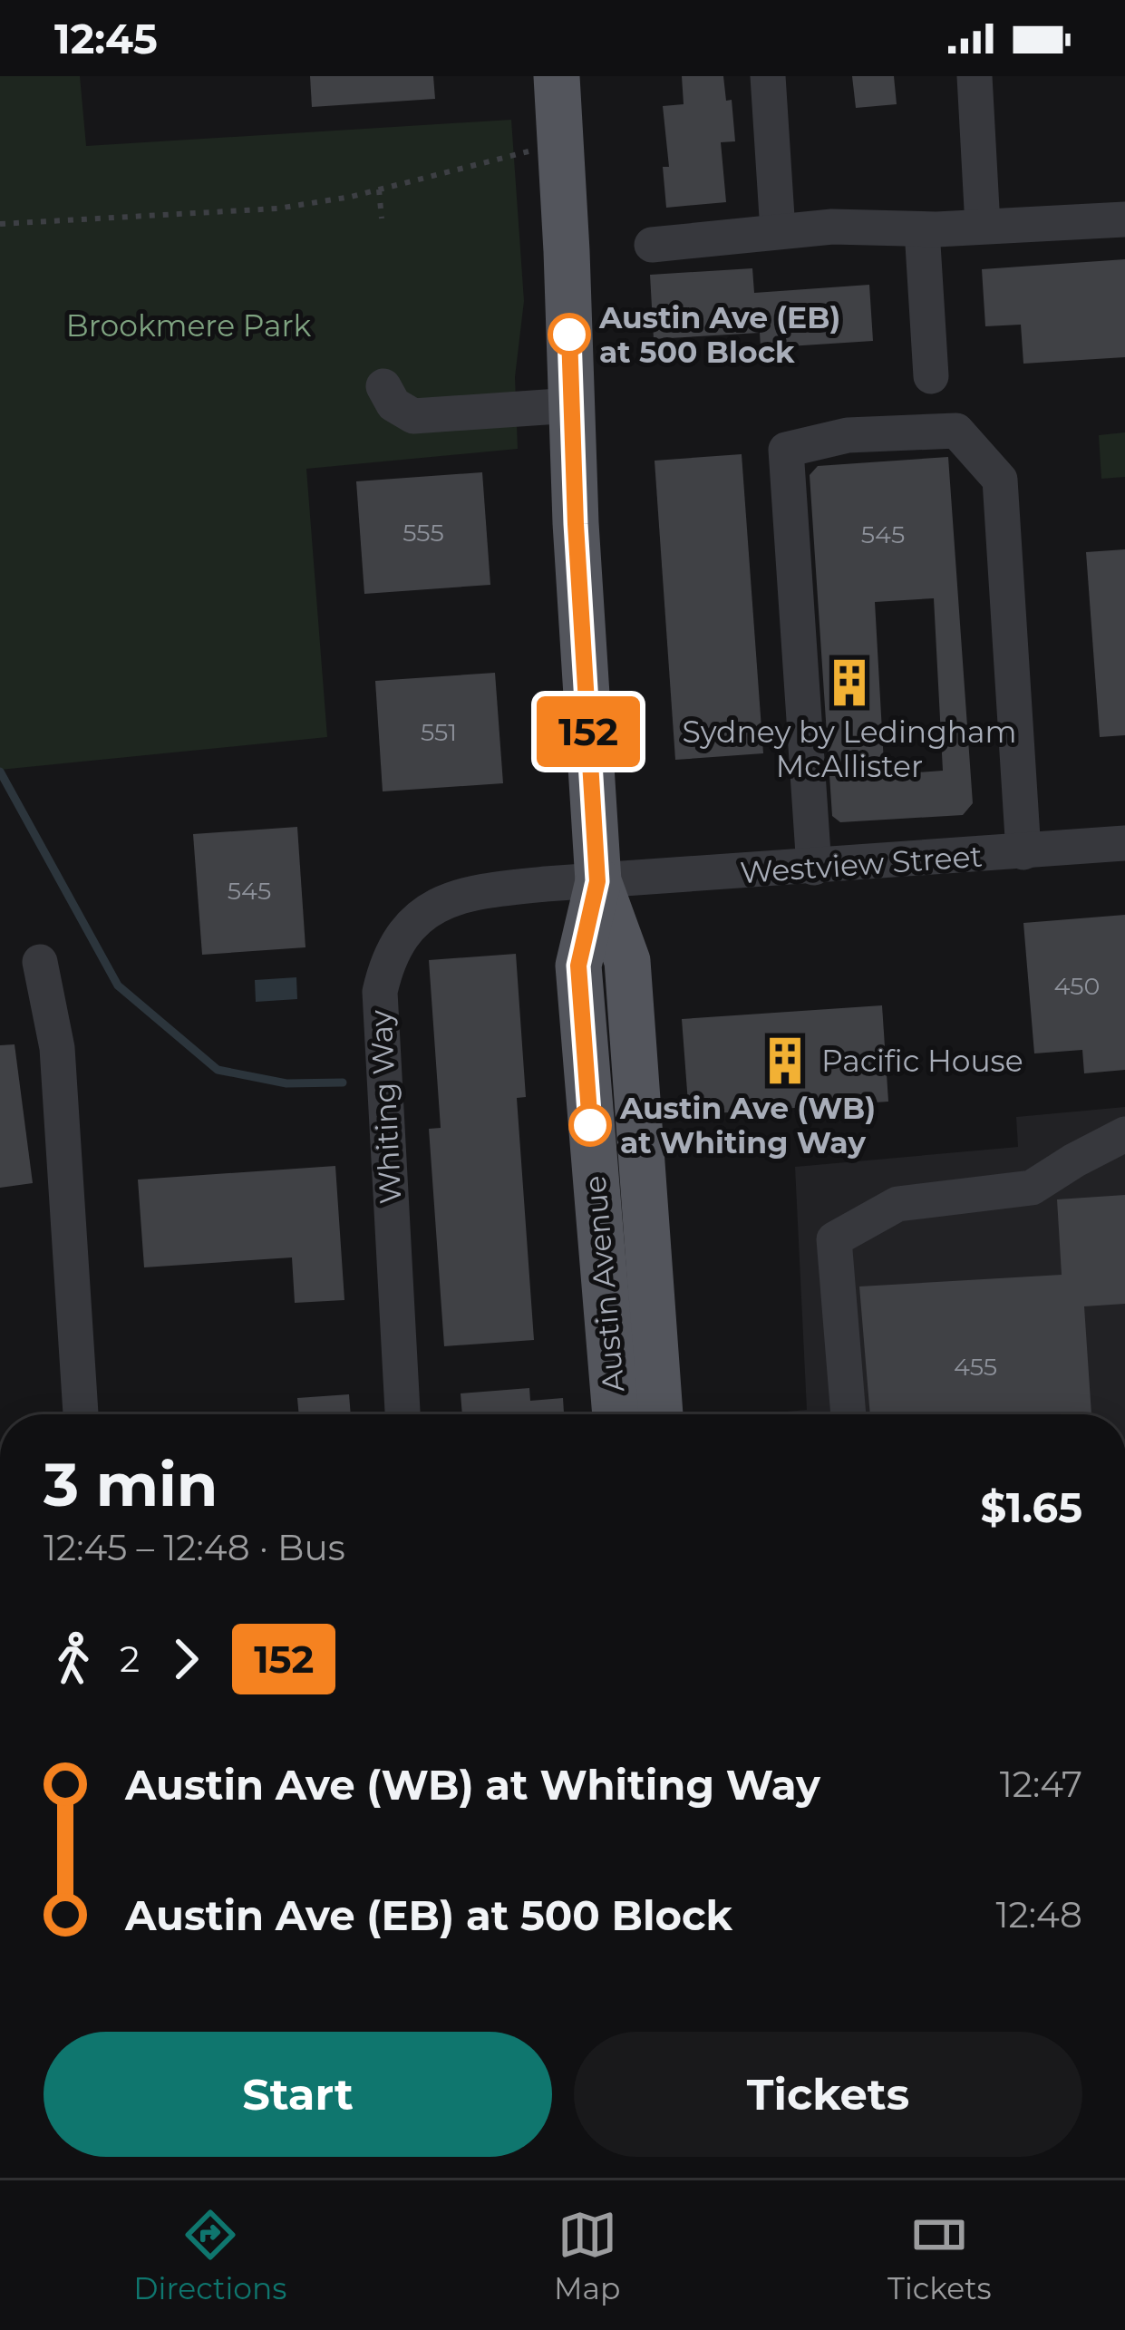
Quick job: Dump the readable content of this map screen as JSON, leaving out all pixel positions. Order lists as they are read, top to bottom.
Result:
{
  "streets": {
    "main road": ["Austin Avenue"],
    "street": ["Westview Street", "Whiting Way"]
  },
  "crossings": [
    ["Westview Street", "Whiting Way"],
    ["Westview Street", "Austin Avenue"],
    ["Whiting Way", "Austin Avenue"]
  ],
  "parks": ["Brookmere Park"],
  "places": {
    "other": ["Austin Ave (EB) at 500 Block", "Austin Ave (WB) at Whiting Way"],
    "building": ["Sydney by Ledingham McAllister", "Pacific House"]
  },
  "lines": ["bus line 152"],
  "house_numbers": [
    "555",
    "545",
    "551",
    "545",
    "450",
    "455"
  ],
  "page": {
    "status": "12:45",
    "on_map": "152",
    "heading": ["3 min", "12:45 – 12:48 · Bus", "$1.65"],
    "legs": ["2", "152"],
    "list": [
      {
        "name": "Austin Ave (WB) at Whiting Way",
        "value": "12:47"
      },
      {
        "name": "Austin Ave (EB) at 500 Block",
        "value": "12:48"
      }
    ],
    "buttons": ["Start", "Tickets"],
    "tabs": ["Directions", "Map", "Tickets"]
  }
}
